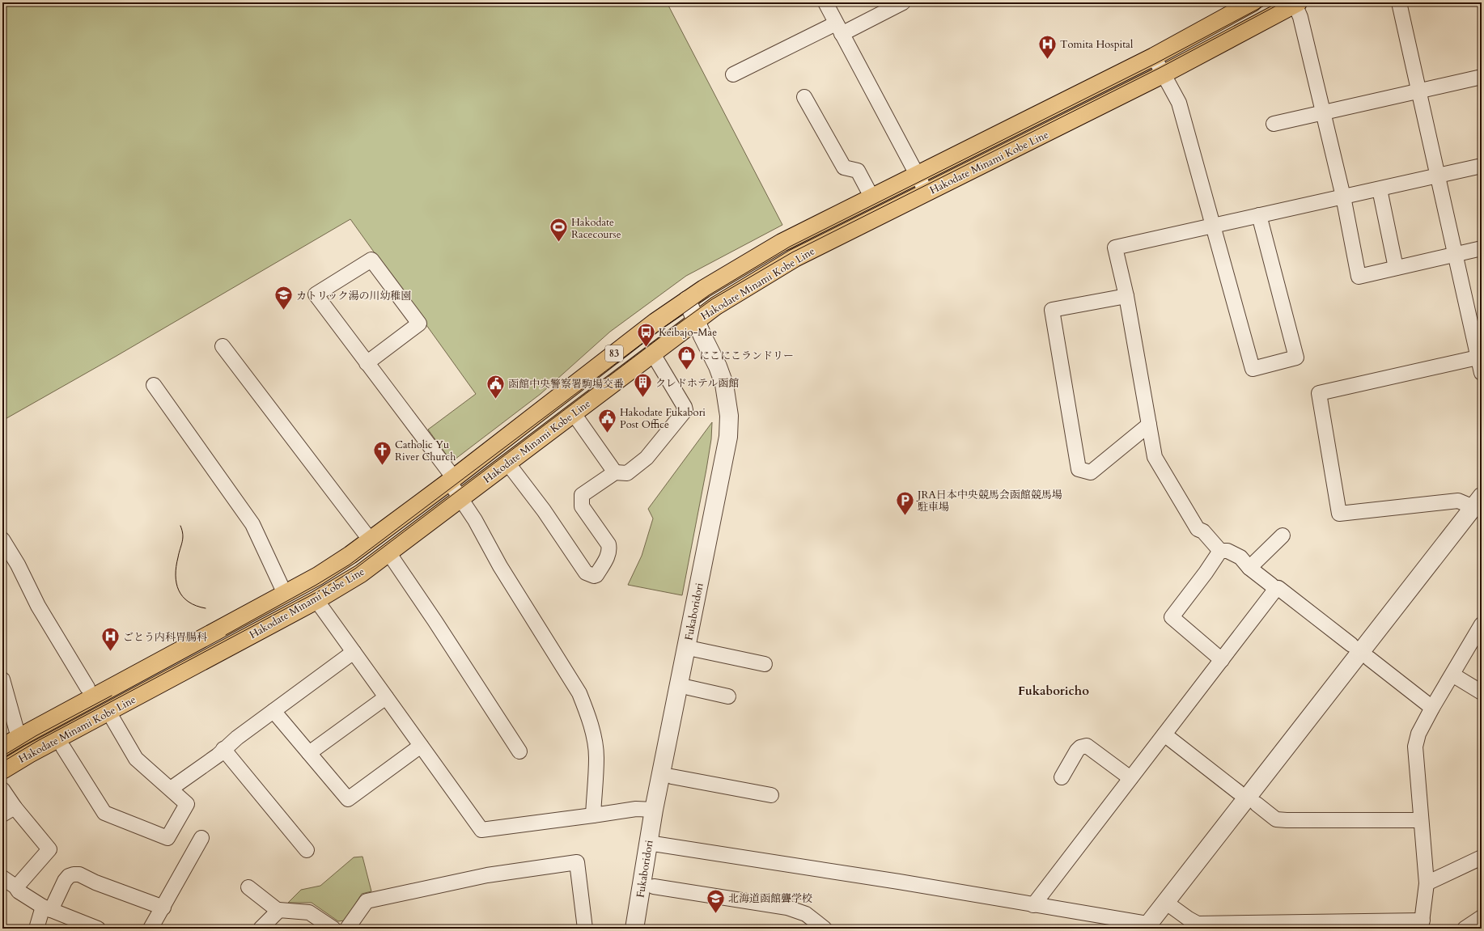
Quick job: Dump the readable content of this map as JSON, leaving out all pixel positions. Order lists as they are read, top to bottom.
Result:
{
  "streets": {
    "main road": ["Hakodate Minami Kobe Line", "83"],
    "street": ["Fukaboridori"]
  },
  "crossings": [
    ["Hakodate Minami Kobe Line", "Fukaboridori"]
  ],
  "districts": ["Fukaboricho"],
  "places": {
    "hospital": ["Tomita Hospital", "ごとう内科胃腸科"],
    "sports": ["Hakodate Racecourse"],
    "school or university": ["カトリック湯の川幼稚園", "北海道函館聾学校"],
    "bus stop": ["Keibajo-Mae"],
    "shop": ["にこにこランドリー"],
    "building": ["クレドホテル函館"],
    "public building": ["函館中央警察署駒場交番", "Hakodate Fukabori Post Office"],
    "church": ["Catholic Yu River Church"],
    "parking": ["JRA日本中央競馬会函館競馬場 駐車場"]
  }
}
